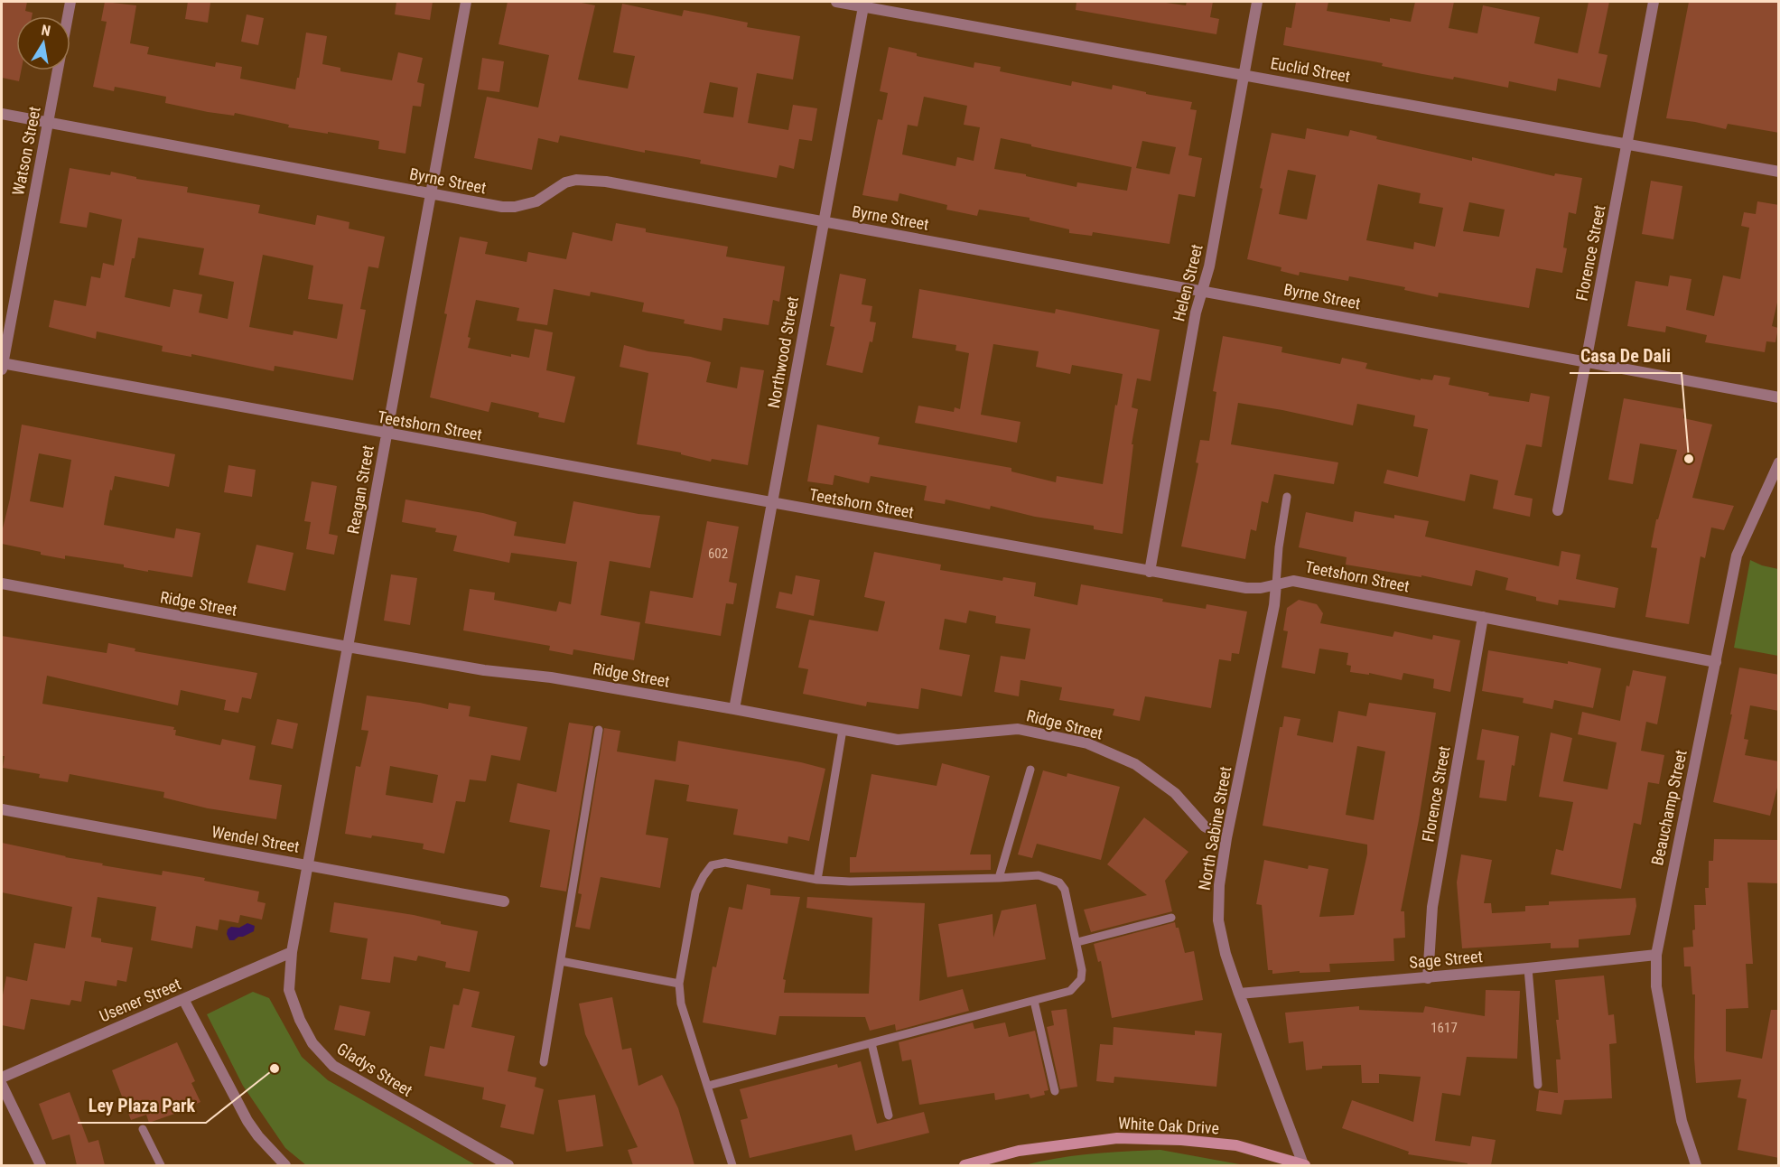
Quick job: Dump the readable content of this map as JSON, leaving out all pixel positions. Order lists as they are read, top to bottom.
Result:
{
  "streets": {
    "main road": ["White Oak Drive"],
    "street": [
      "Euclid Street",
      "Watson Street",
      "Byrne Street",
      "Florence Street",
      "Helen Street",
      "Northwood Street",
      "Teetshorn Street",
      "Reagan Street",
      "Ridge Street",
      "Beauchamp Street",
      "North Sabine Street",
      "Wendel Street",
      "Sage Street",
      "Usener Street",
      "Gladys Street"
    ]
  },
  "crossings": [
    ["Euclid Street", "Florence Street"],
    ["Euclid Street", "Helen Street"],
    ["Euclid Street", "Northwood Street"],
    ["Watson Street", "Byrne Street"],
    ["Watson Street", "Teetshorn Street"],
    ["Byrne Street", "Florence Street"],
    ["Byrne Street", "Helen Street"],
    ["Byrne Street", "Northwood Street"],
    ["Byrne Street", "Reagan Street"],
    ["Florence Street", "Teetshorn Street"],
    ["Florence Street", "Sage Street"],
    ["Helen Street", "Teetshorn Street"],
    ["Northwood Street", "Teetshorn Street"],
    ["Northwood Street", "Ridge Street"],
    ["Teetshorn Street", "Reagan Street"],
    ["Teetshorn Street", "Beauchamp Street"],
    ["Teetshorn Street", "North Sabine Street"],
    ["Reagan Street", "Ridge Street"],
    ["Reagan Street", "Wendel Street"],
    ["Reagan Street", "Usener Street"],
    ["Reagan Street", "Gladys Street"],
    ["Ridge Street", "North Sabine Street"],
    ["Beauchamp Street", "Sage Street"],
    ["North Sabine Street", "Sage Street"],
    ["North Sabine Street", "White Oak Drive"],
    ["Usener Street", "Gladys Street"]
  ],
  "places": ["Casa De Dali", "Ley Plaza Park"],
  "house_numbers": ["602", "1617"],
  "north": "top"
}
